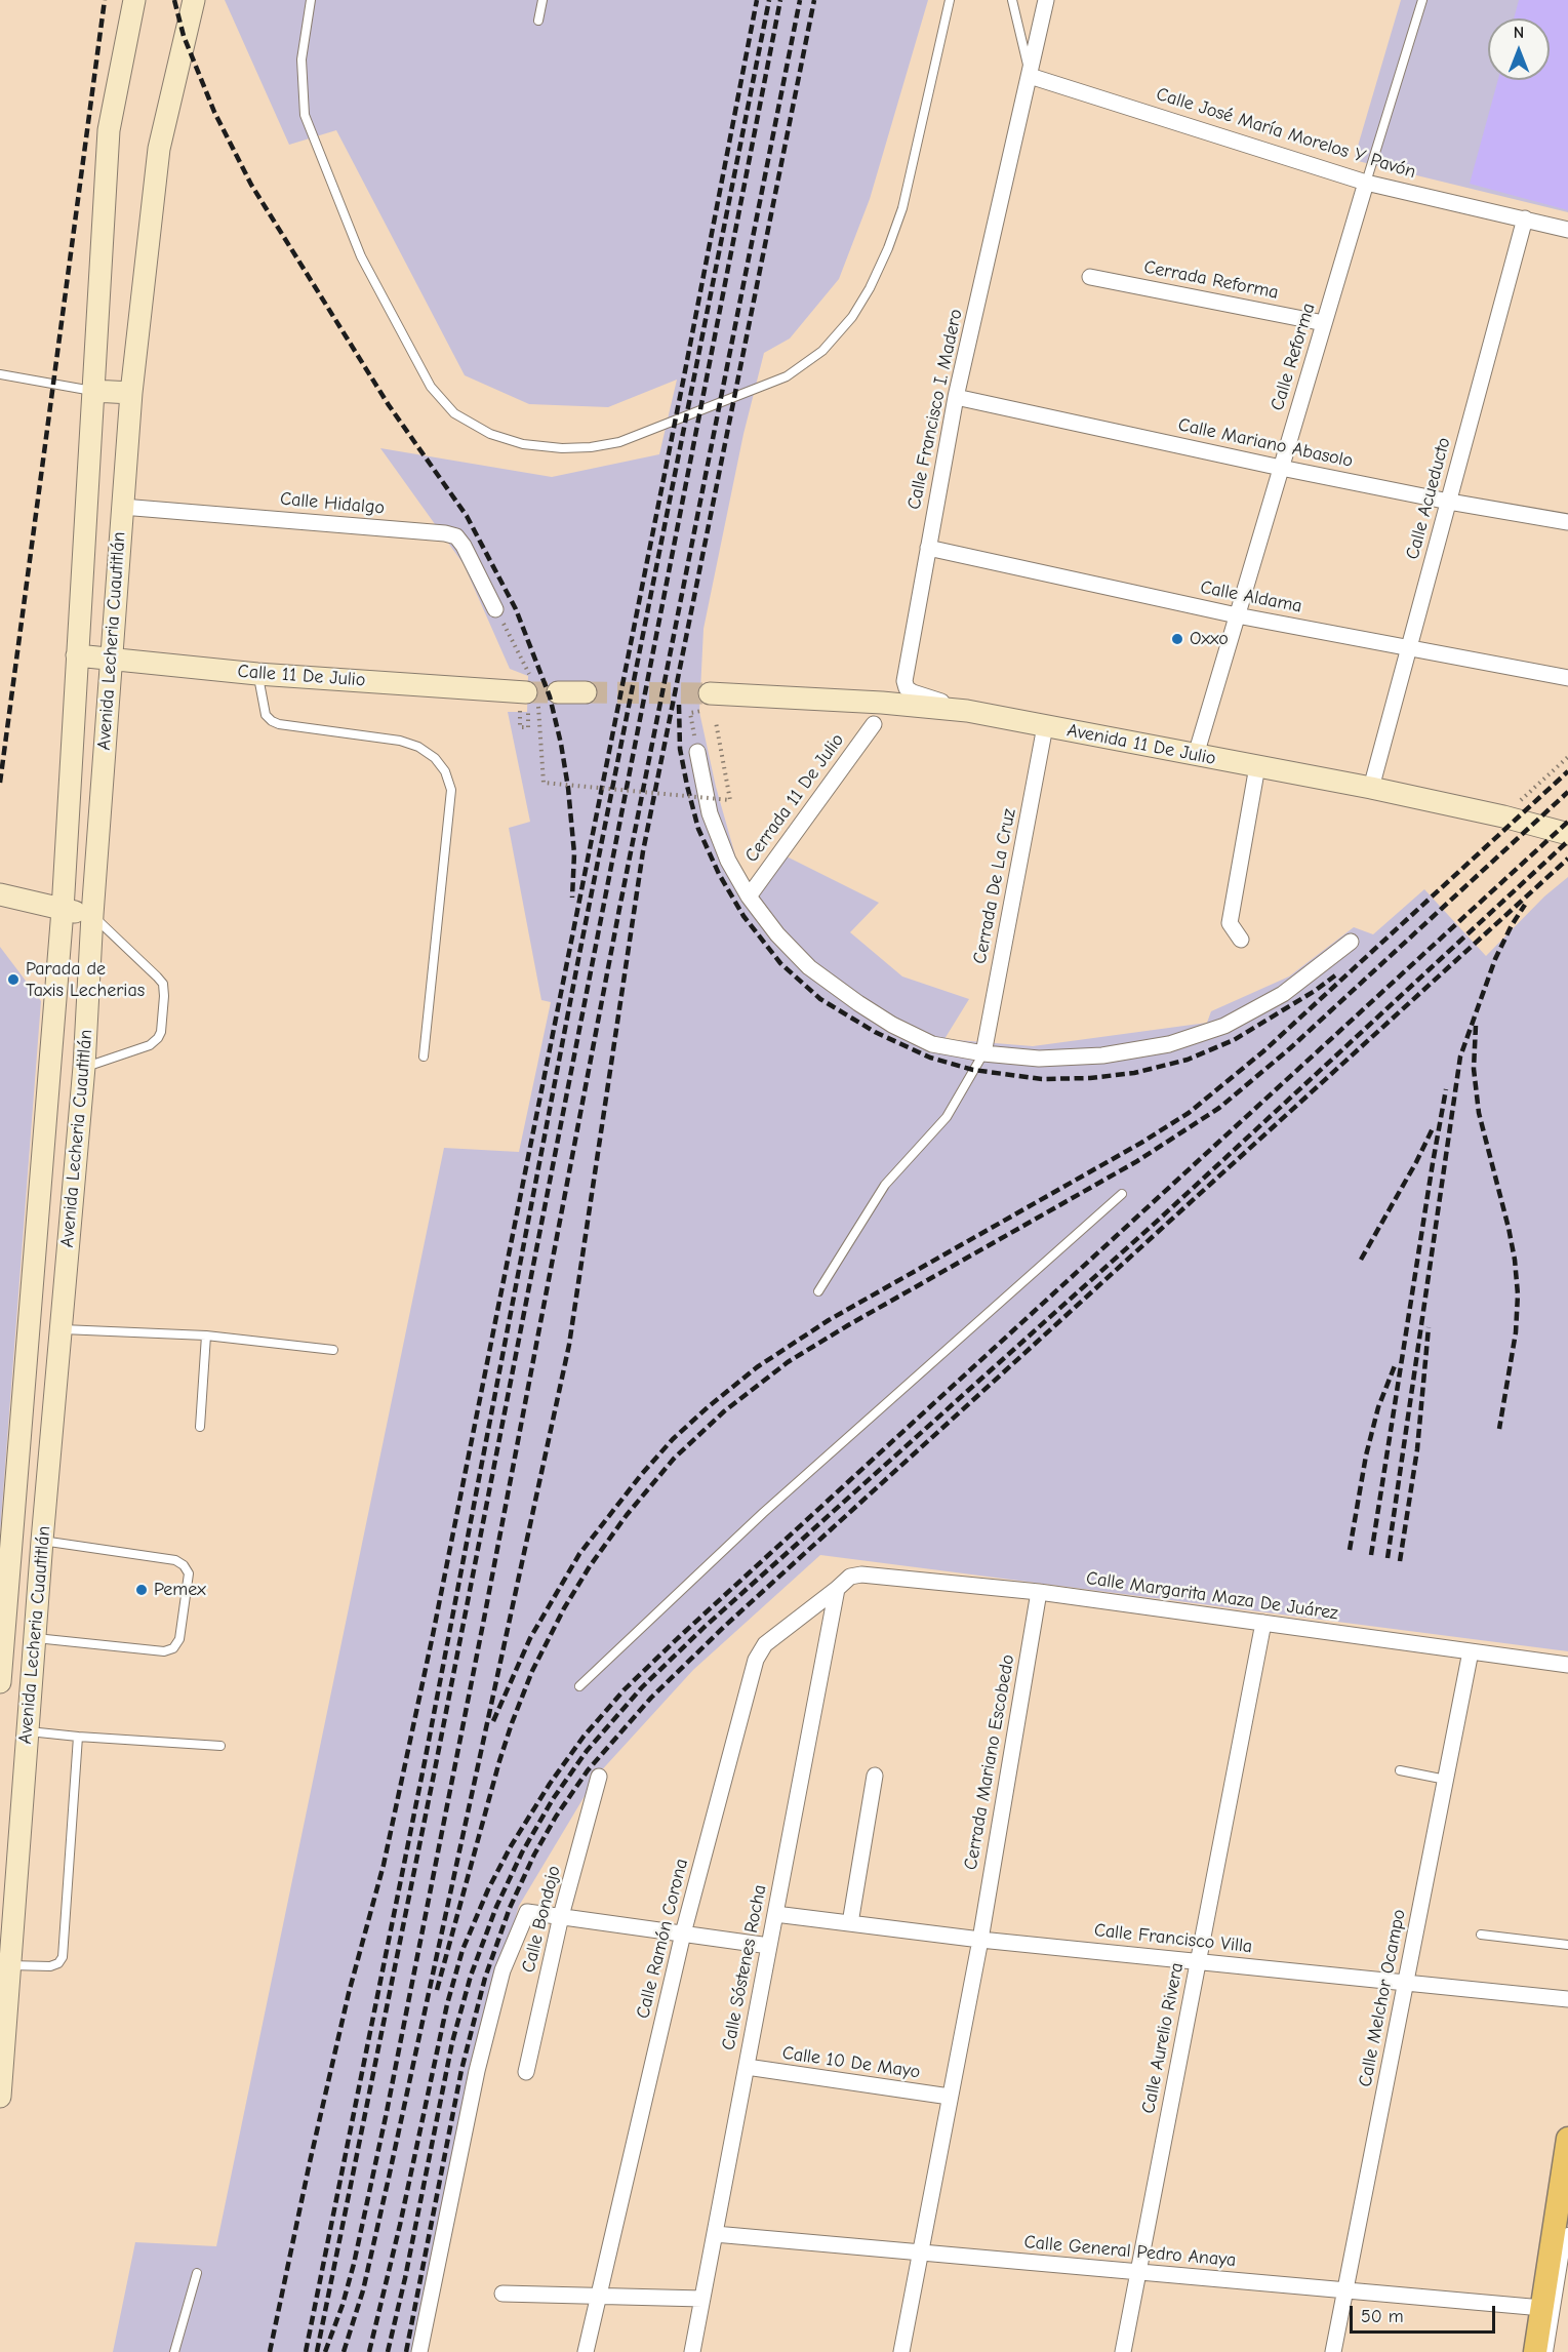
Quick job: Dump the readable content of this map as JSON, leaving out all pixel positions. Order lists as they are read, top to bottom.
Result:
{
  "streets": {
    "main road": ["Avenida Lecheria Cuautitlán", "Calle 11 De Julio", "Avenida 11 De Julio"],
    "street": [
      "Calle José María Morelos Y Pavón",
      "Cerrada Reforma",
      "Calle Reforma",
      "Calle Francisco I. Madero",
      "Calle Mariano Abasolo",
      "Calle Acueducto",
      "Calle Hidalgo",
      "Calle Aldama",
      "Cerrada 11 De Julio",
      "Cerrada De La Cruz",
      "Calle Margarita Maza De Juárez",
      "Cerrada Mariano Escobedo",
      "Calle Bondojo",
      "Calle Ramón Corona",
      "Calle Francisco Villa",
      "Calle Sóstenes Rocha",
      "Calle Melchor Ocampo",
      "Calle Aurelio Rivera",
      "Calle 10 De Mayo",
      "Calle General Pedro Anaya"
    ]
  },
  "crossings": [
    ["Calle José María Morelos Y Pavón", "Calle Reforma"],
    ["Calle José María Morelos Y Pavón", "Calle Francisco I. Madero"],
    ["Calle José María Morelos Y Pavón", "Calle Acueducto"],
    ["Cerrada Reforma", "Calle Reforma"],
    ["Calle Reforma", "Calle Mariano Abasolo"],
    ["Calle Reforma", "Calle Aldama"],
    ["Calle Reforma", "Avenida 11 De Julio"],
    ["Calle Francisco I. Madero", "Calle Mariano Abasolo"],
    ["Calle Francisco I. Madero", "Calle Aldama"],
    ["Calle Francisco I. Madero", "Avenida 11 De Julio"],
    ["Calle Mariano Abasolo", "Calle Acueducto"],
    ["Calle Acueducto", "Calle Aldama"],
    ["Calle Acueducto", "Avenida 11 De Julio"],
    ["Calle Hidalgo", "Avenida Lecheria Cuautitlán"],
    ["Avenida Lecheria Cuautitlán", "Calle 11 De Julio"],
    ["Avenida 11 De Julio", "Cerrada De La Cruz"],
    ["Calle Margarita Maza De Juárez", "Cerrada Mariano Escobedo"],
    ["Calle Margarita Maza De Juárez", "Calle Ramón Corona"],
    ["Calle Margarita Maza De Juárez", "Calle Melchor Ocampo"],
    ["Calle Margarita Maza De Juárez", "Calle Aurelio Rivera"],
    ["Cerrada Mariano Escobedo", "Calle Francisco Villa"],
    ["Calle Ramón Corona", "Calle Sóstenes Rocha"],
    ["Calle Francisco Villa", "Calle Sóstenes Rocha"],
    ["Calle Francisco Villa", "Calle Melchor Ocampo"],
    ["Calle Francisco Villa", "Calle Aurelio Rivera"],
    ["Calle Sóstenes Rocha", "Calle 10 De Mayo"],
    ["Calle Sóstenes Rocha", "Calle General Pedro Anaya"],
    ["Calle Melchor Ocampo", "Calle General Pedro Anaya"],
    ["Calle Aurelio Rivera", "Calle General Pedro Anaya"]
  ],
  "places": ["Oxxo", "Parada de Taxis Lecherias", "Pemex"],
  "scale_bar": "50 m",
  "north": "top"
}
